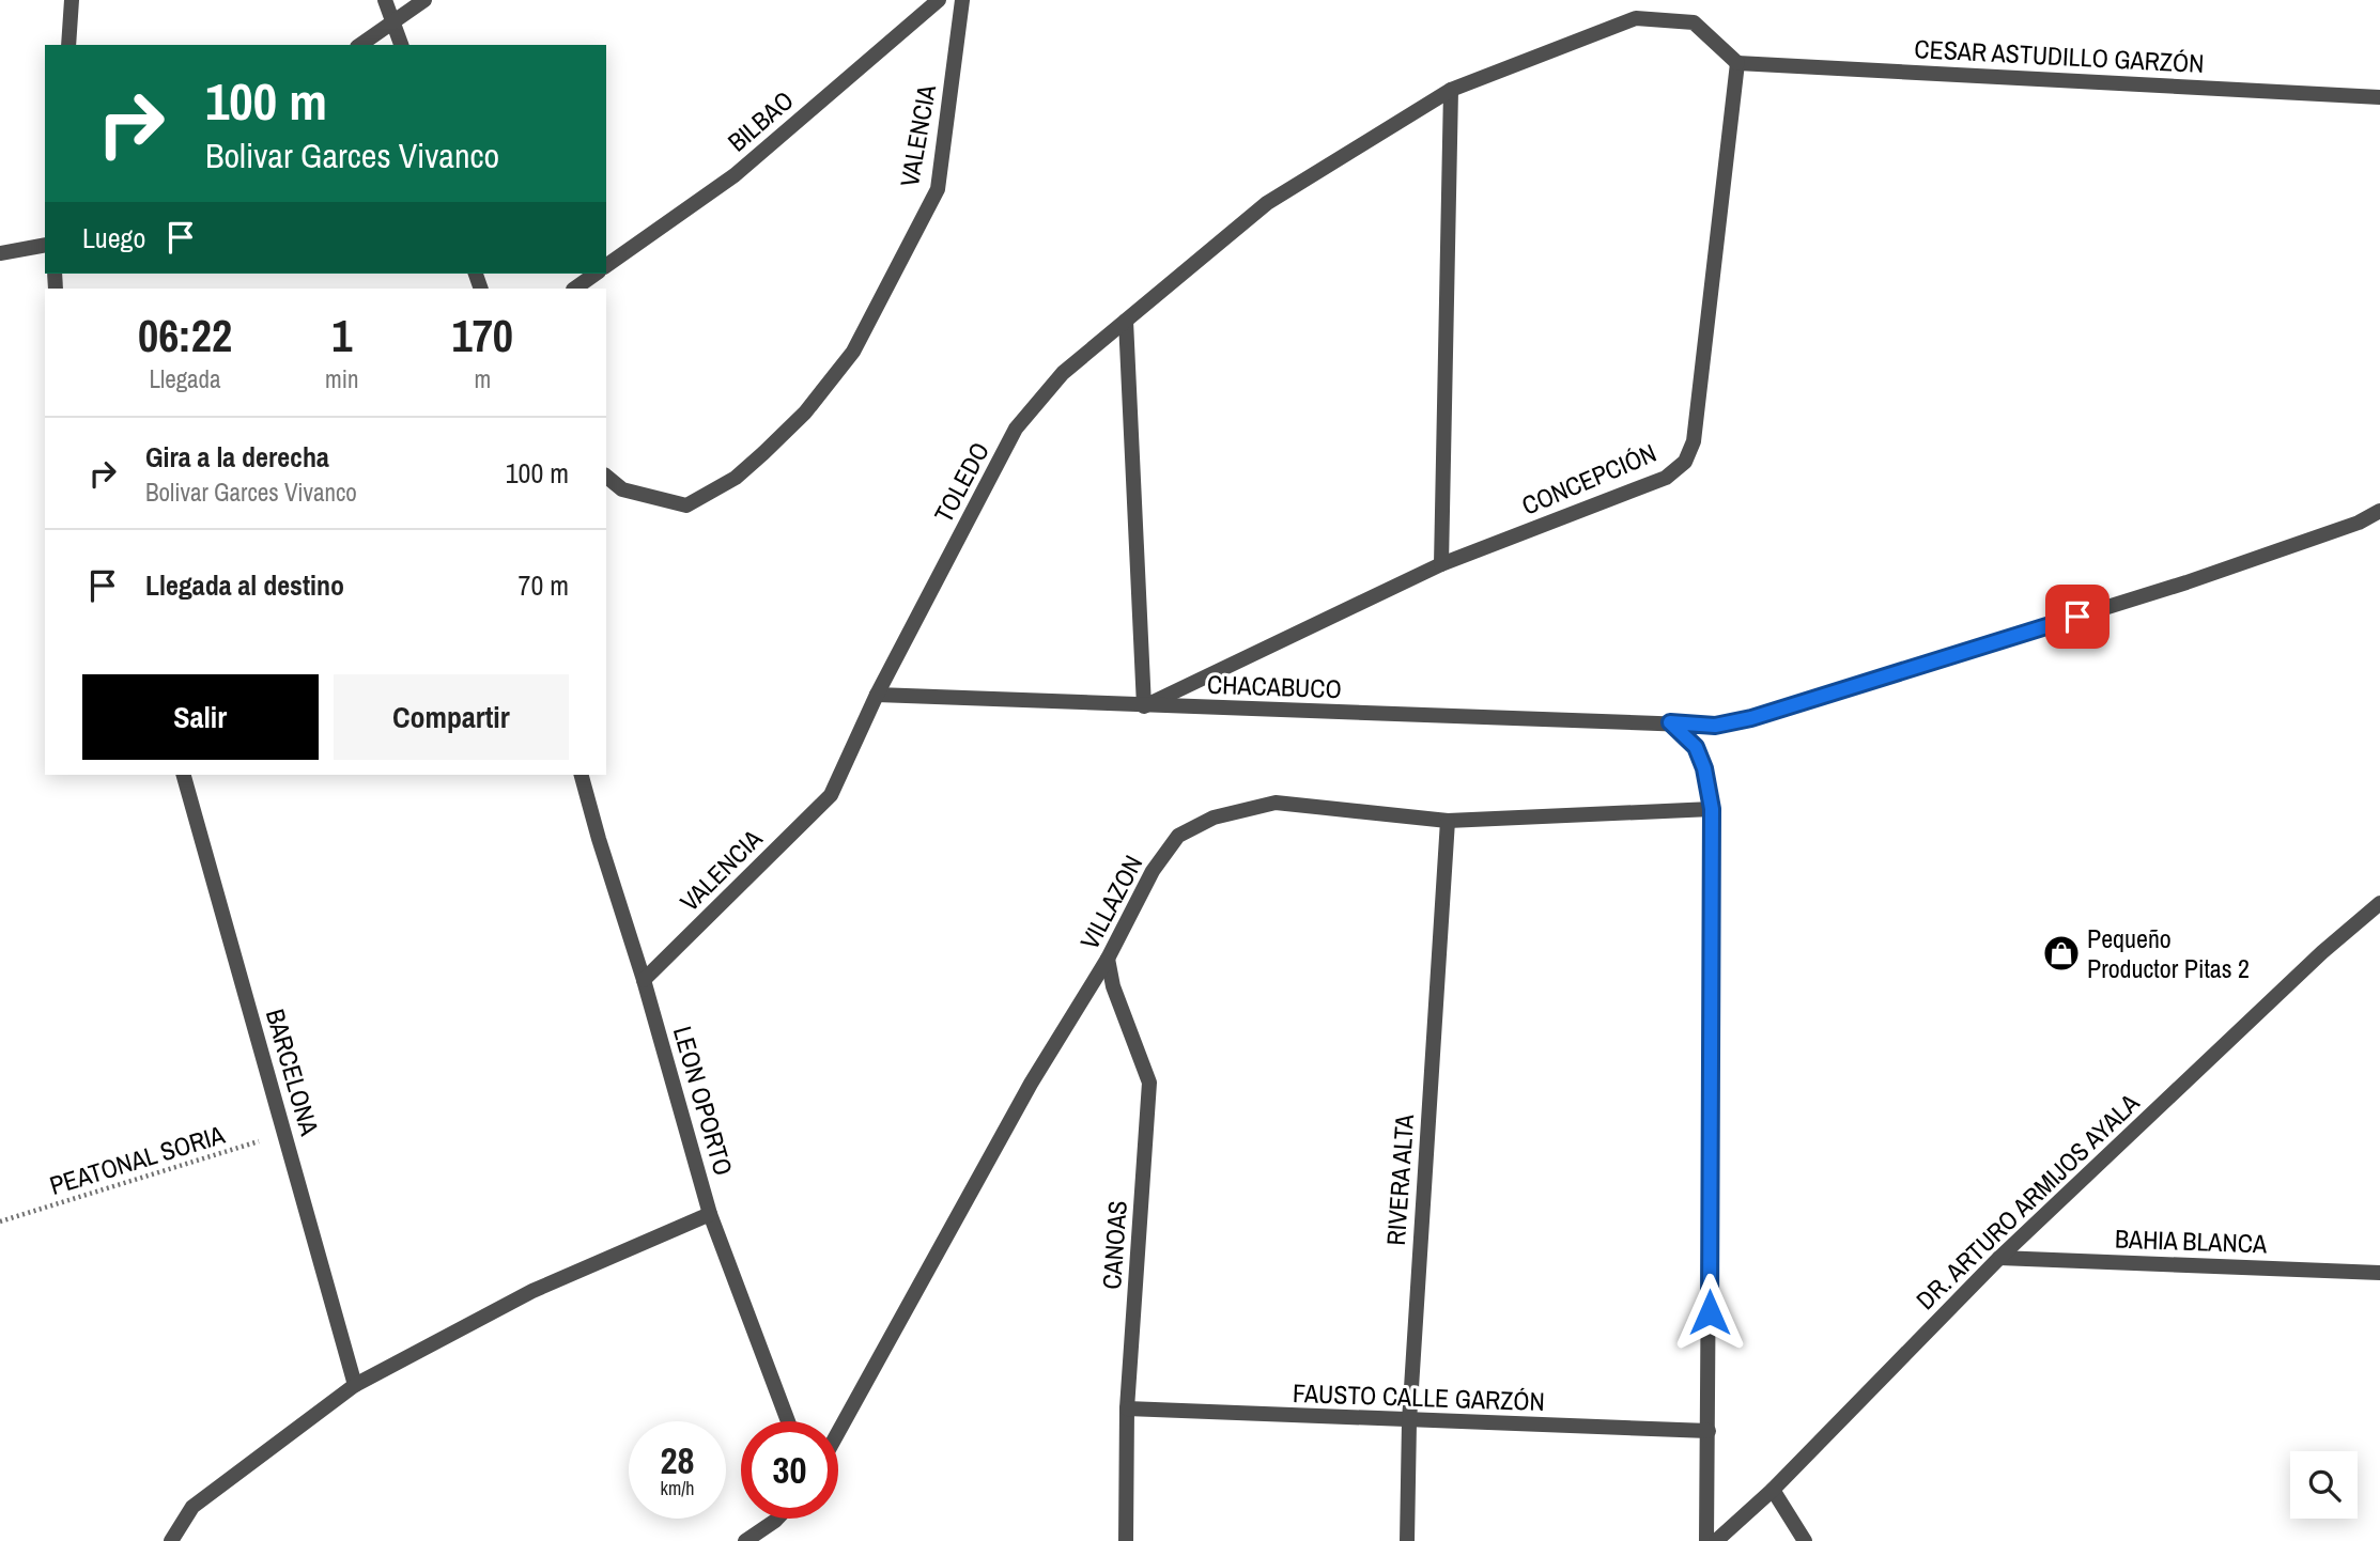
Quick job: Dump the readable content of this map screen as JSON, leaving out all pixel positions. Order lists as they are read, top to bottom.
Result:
{
  "streets": {
    "street": [
      "CESAR ASTUDILLO GARZÓN",
      "BILBAO",
      "VALENCIA",
      "CONCEPCIÓN",
      "TOLEDO",
      "CHACABUCO",
      "VILLAZON",
      "BARCELONA",
      "LEON OPORTO",
      "RIVERA ALTA",
      "DR. ARTURO ARMIJOS AYALA",
      "BAHIA BLANCA",
      "CANOAS",
      "FAUSTO CALLE GARZÓN"
    ],
    "path": ["PEATONAL SORIA"]
  },
  "crossings": [
    ["CESAR ASTUDILLO GARZÓN", "CONCEPCIÓN"],
    ["CESAR ASTUDILLO GARZÓN", "TOLEDO"],
    ["VALENCIA", "TOLEDO"],
    ["VALENCIA", "LEON OPORTO"],
    ["CONCEPCIÓN", "TOLEDO"],
    ["CONCEPCIÓN", "CHACABUCO"],
    ["TOLEDO", "CHACABUCO"],
    ["VILLAZON", "RIVERA ALTA"],
    ["VILLAZON", "CANOAS"],
    ["BARCELONA", "PEATONAL SORIA"],
    ["RIVERA ALTA", "FAUSTO CALLE GARZÓN"],
    ["DR. ARTURO ARMIJOS AYALA", "BAHIA BLANCA"],
    ["CANOAS", "FAUSTO CALLE GARZÓN"]
  ],
  "places": {
    "shop": ["Pequeño Productor Pitas 2"]
  },
  "page": {
    "turn": ["100 m", "Bolivar Garces Vivanco"],
    "then": "Luego",
    "eta": [
      "06:22",
      "Llegada",
      "1",
      "min",
      "170",
      "m"
    ],
    "list": [
      {
        "name": "Gira a la derecha",
        "note": "Bolivar Garces Vivanco",
        "value": "100 m"
      },
      {
        "name": "Llegada al destino",
        "value": "70 m"
      }
    ],
    "buttons": ["Salir", "Compartir"],
    "speed": "28 km/h",
    "limit": "30"
  }
}
